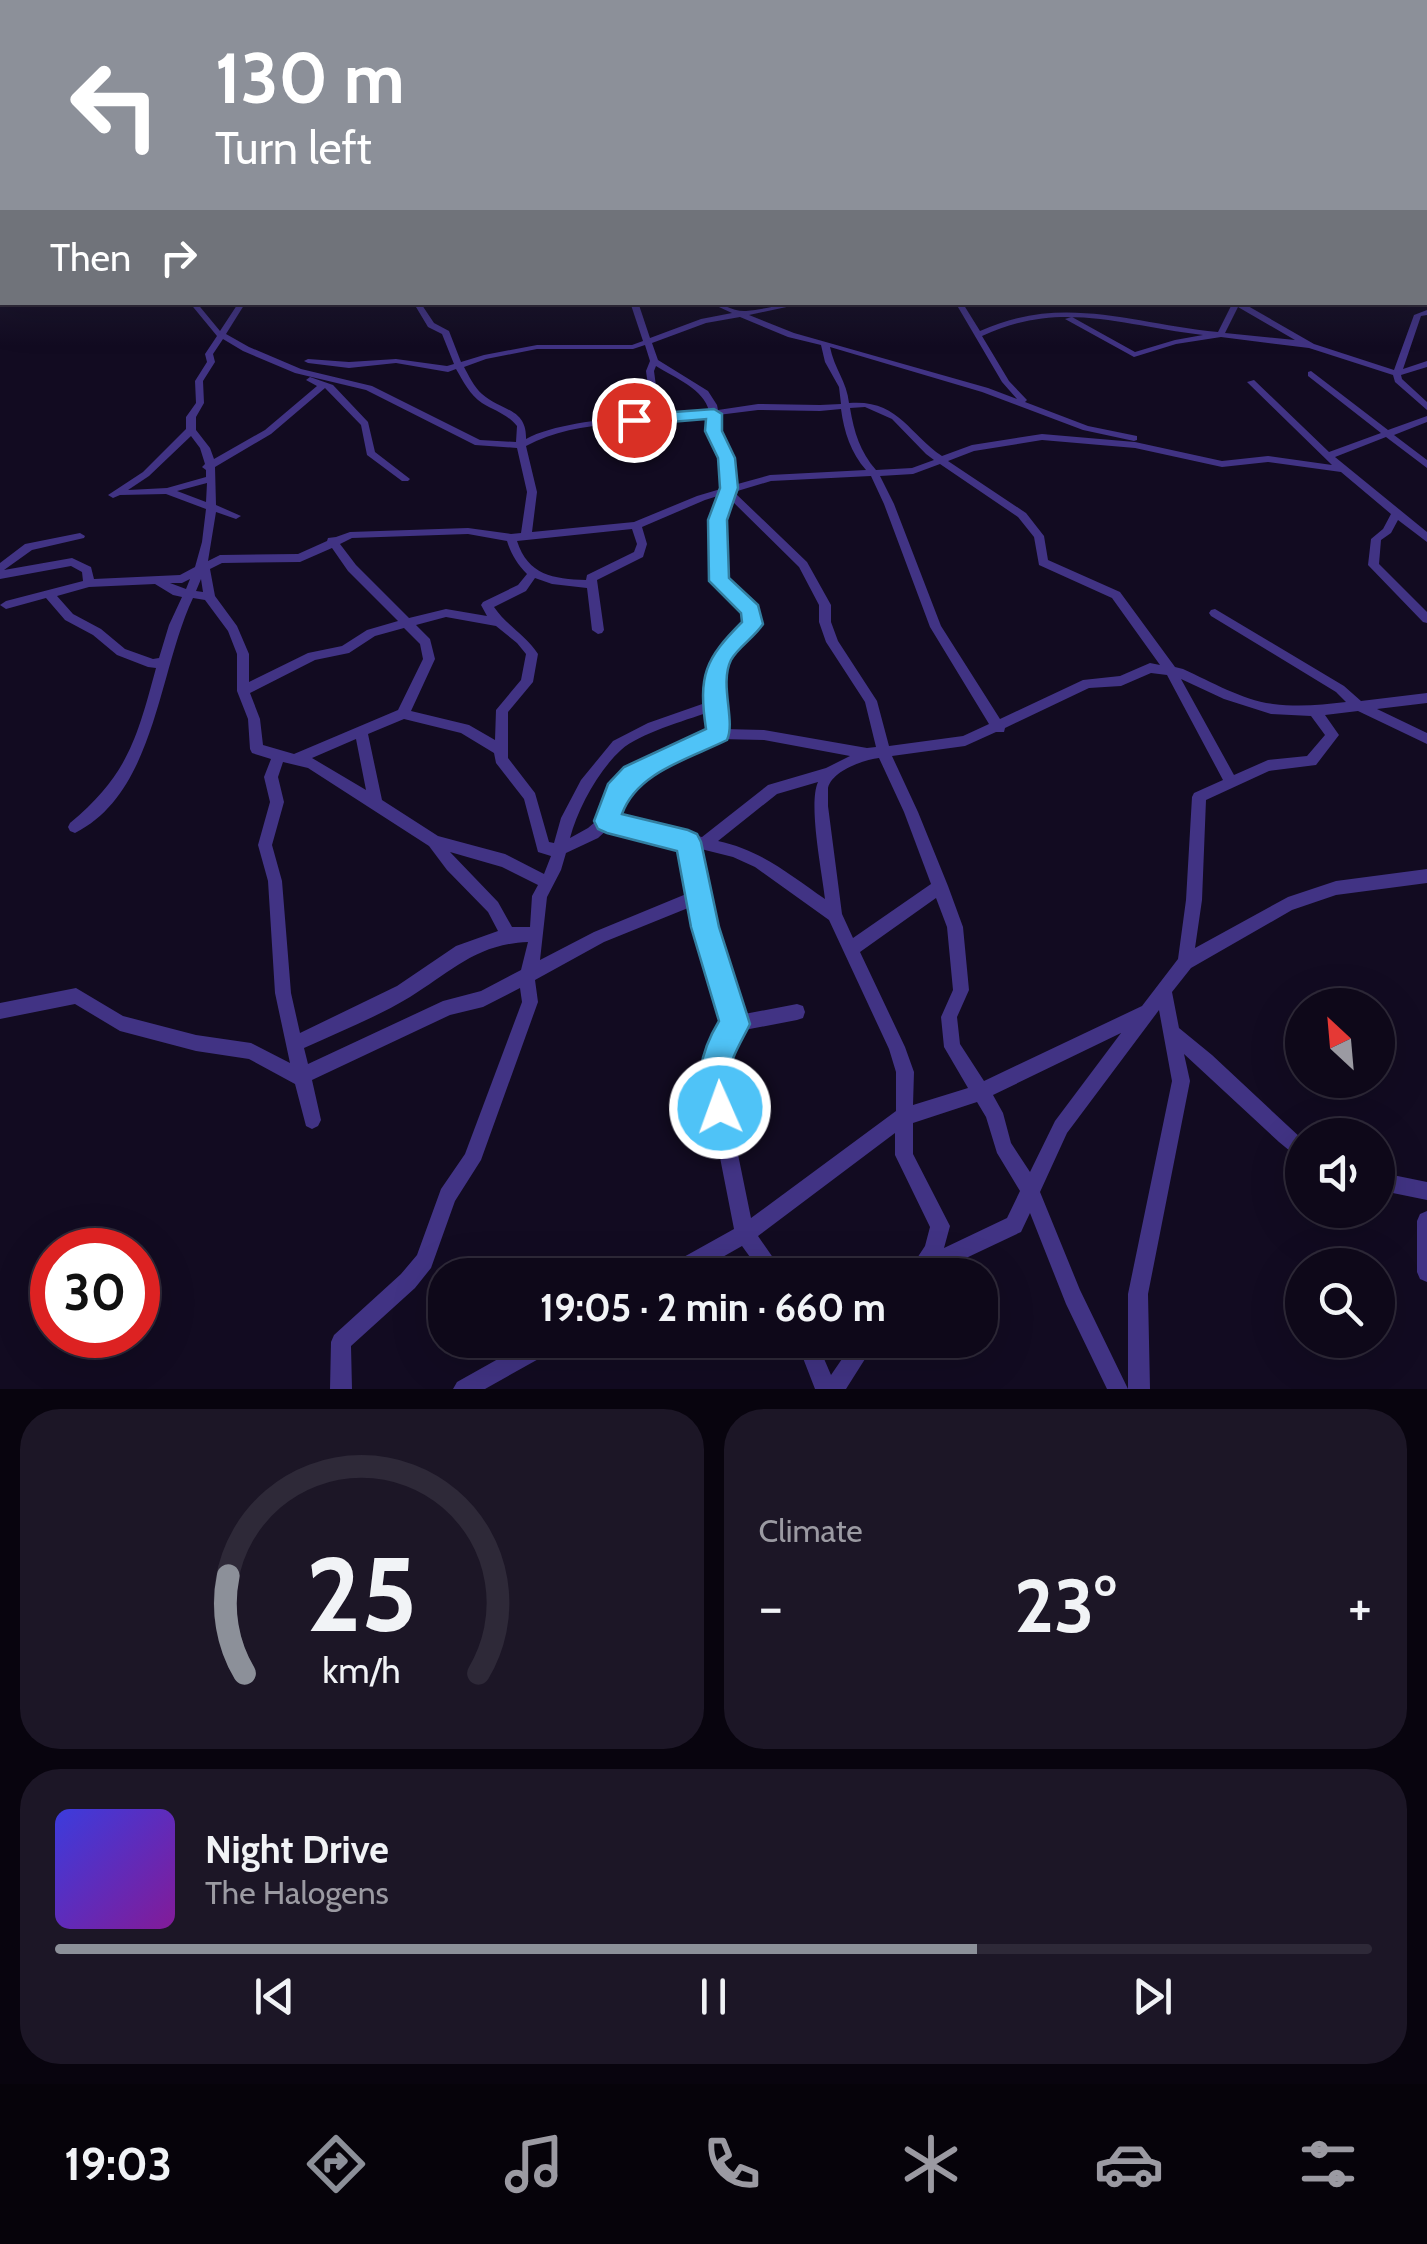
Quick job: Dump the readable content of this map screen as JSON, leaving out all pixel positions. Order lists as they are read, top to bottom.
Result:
{
  "north": "top left",
  "page": {
    "turn": ["130 m", "Turn left"],
    "then": "Then",
    "limit": "30",
    "trip": "19:05 · 2 min · 660 m",
    "tile": "Climate",
    "heat": ["−", "23°", "+"],
    "song": ["Night Drive", "The Halogens"],
    "tabs": "19:03",
    "gauge": ["25", "km/h"]
  }
}
